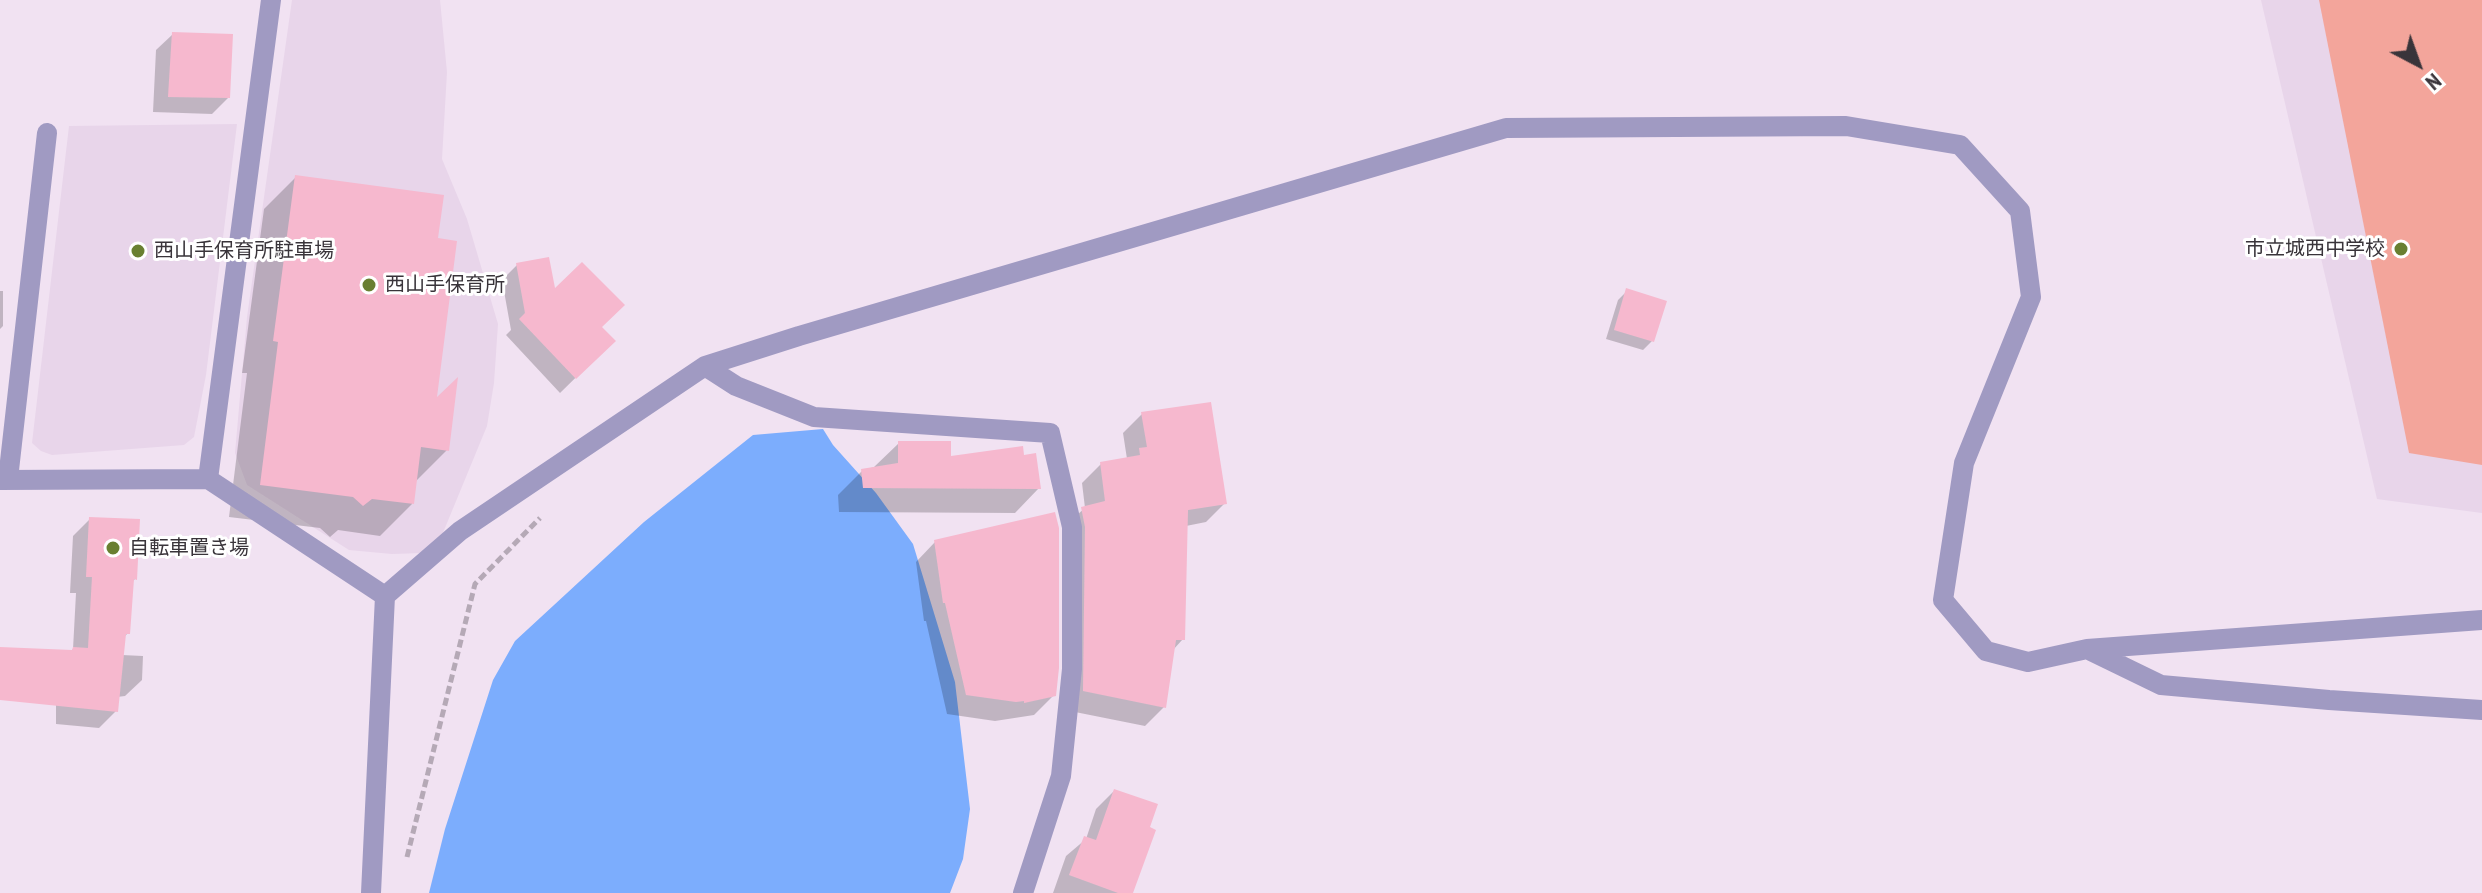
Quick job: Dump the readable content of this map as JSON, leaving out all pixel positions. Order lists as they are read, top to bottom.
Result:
{
  "places": [
    "市立城西中学校",
    "西山手保育所駐車場",
    "西山手保育所",
    "自転車置き場"
  ],
  "north": "bottom right"
}
